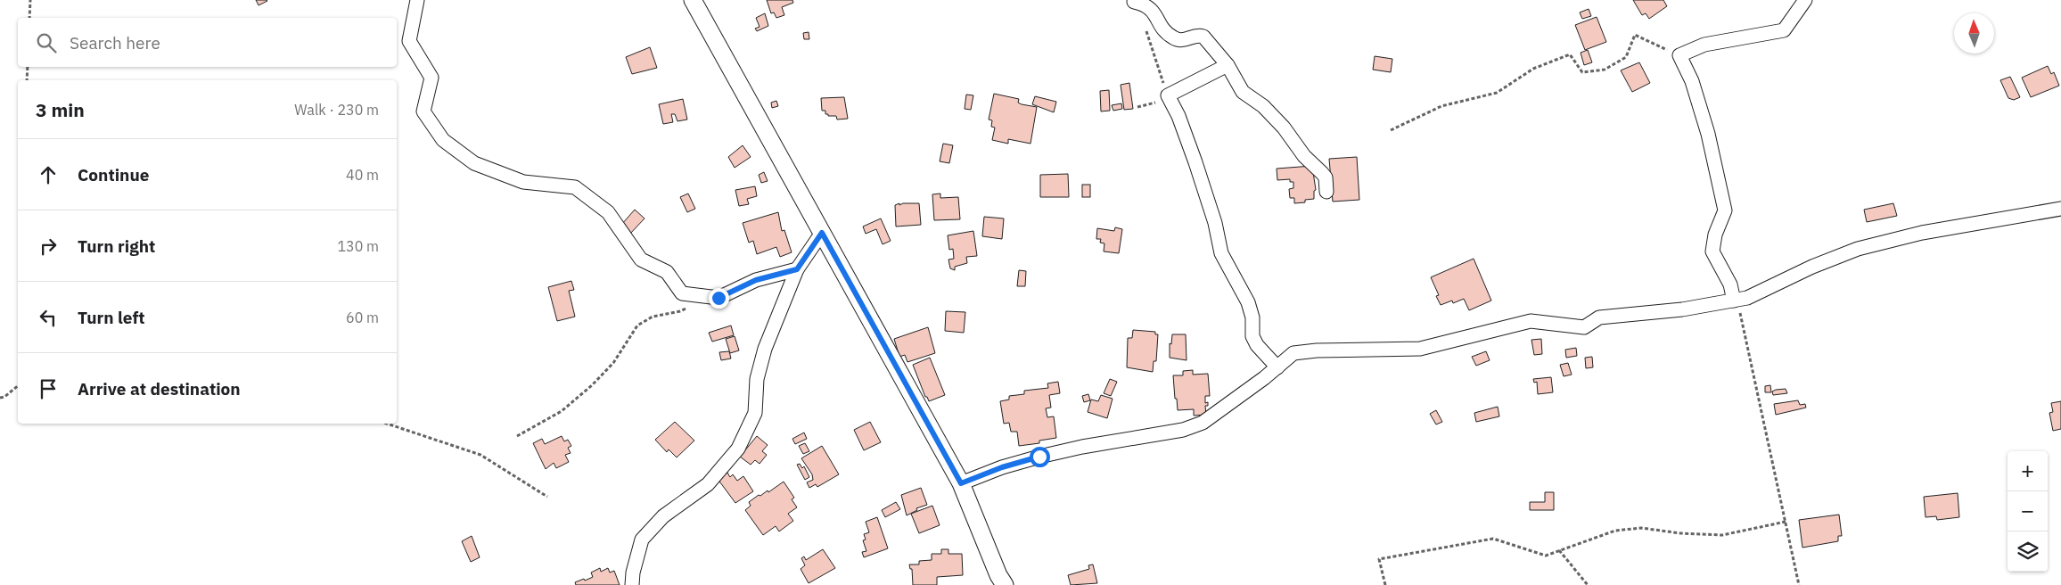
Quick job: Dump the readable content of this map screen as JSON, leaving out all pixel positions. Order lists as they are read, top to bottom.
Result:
{
  "north": "top",
  "page": {
    "search": "Search here",
    "heading": ["3 min", "Walk · 230 m"],
    "list": [
      ["Continue", "40 m"],
      ["Turn right", "130 m"],
      ["Turn left", "60 m"],
      "Arrive at destination"
    ],
    "map_buttons": ["+", "−"]
  }
}
